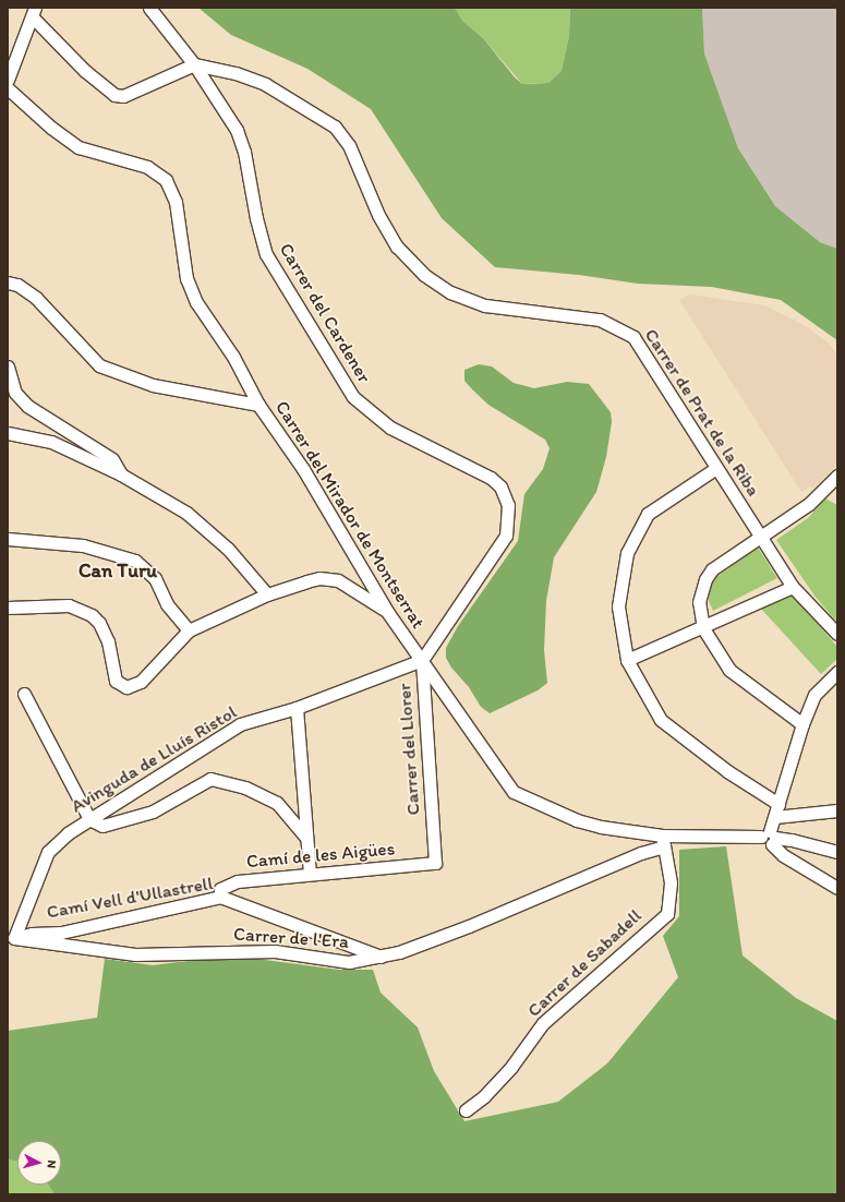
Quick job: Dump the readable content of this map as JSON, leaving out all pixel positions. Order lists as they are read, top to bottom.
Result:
{
  "streets": {
    "street": [
      "Carrer del Cardener",
      "Carrer de Prat de la Riba",
      "Carrer del Mirador de Montserrat",
      "Carrer del Llorer",
      "Avinguda de Lluís Ristol",
      "Camí de les Aigües",
      "Camí Vell d'Ullastrell",
      "Carrer de l'Era",
      "Carrer de Sabadell"
    ]
  },
  "crossings": [
    ["Carrer del Cardener", "Carrer de Prat de la Riba"],
    ["Carrer del Cardener", "Carrer del Mirador de Montserrat"],
    ["Carrer del Cardener", "Carrer del Llorer"],
    ["Carrer del Cardener", "Avinguda de Lluís Ristol"],
    ["Carrer del Mirador de Montserrat", "Carrer del Llorer"],
    ["Carrer del Mirador de Montserrat", "Avinguda de Lluís Ristol"],
    ["Carrer del Mirador de Montserrat", "Carrer de l'Era"],
    ["Carrer del Mirador de Montserrat", "Carrer de Sabadell"],
    ["Carrer del Llorer", "Avinguda de Lluís Ristol"],
    ["Carrer del Llorer", "Camí de les Aigües"],
    ["Avinguda de Lluís Ristol", "Camí Vell d'Ullastrell"],
    ["Avinguda de Lluís Ristol", "Carrer de l'Era"],
    ["Camí de les Aigües", "Camí Vell d'Ullastrell"],
    ["Camí Vell d'Ullastrell", "Carrer de l'Era"],
    ["Carrer de l'Era", "Carrer de Sabadell"]
  ],
  "districts": ["Can Turu"],
  "north": "right"
}
